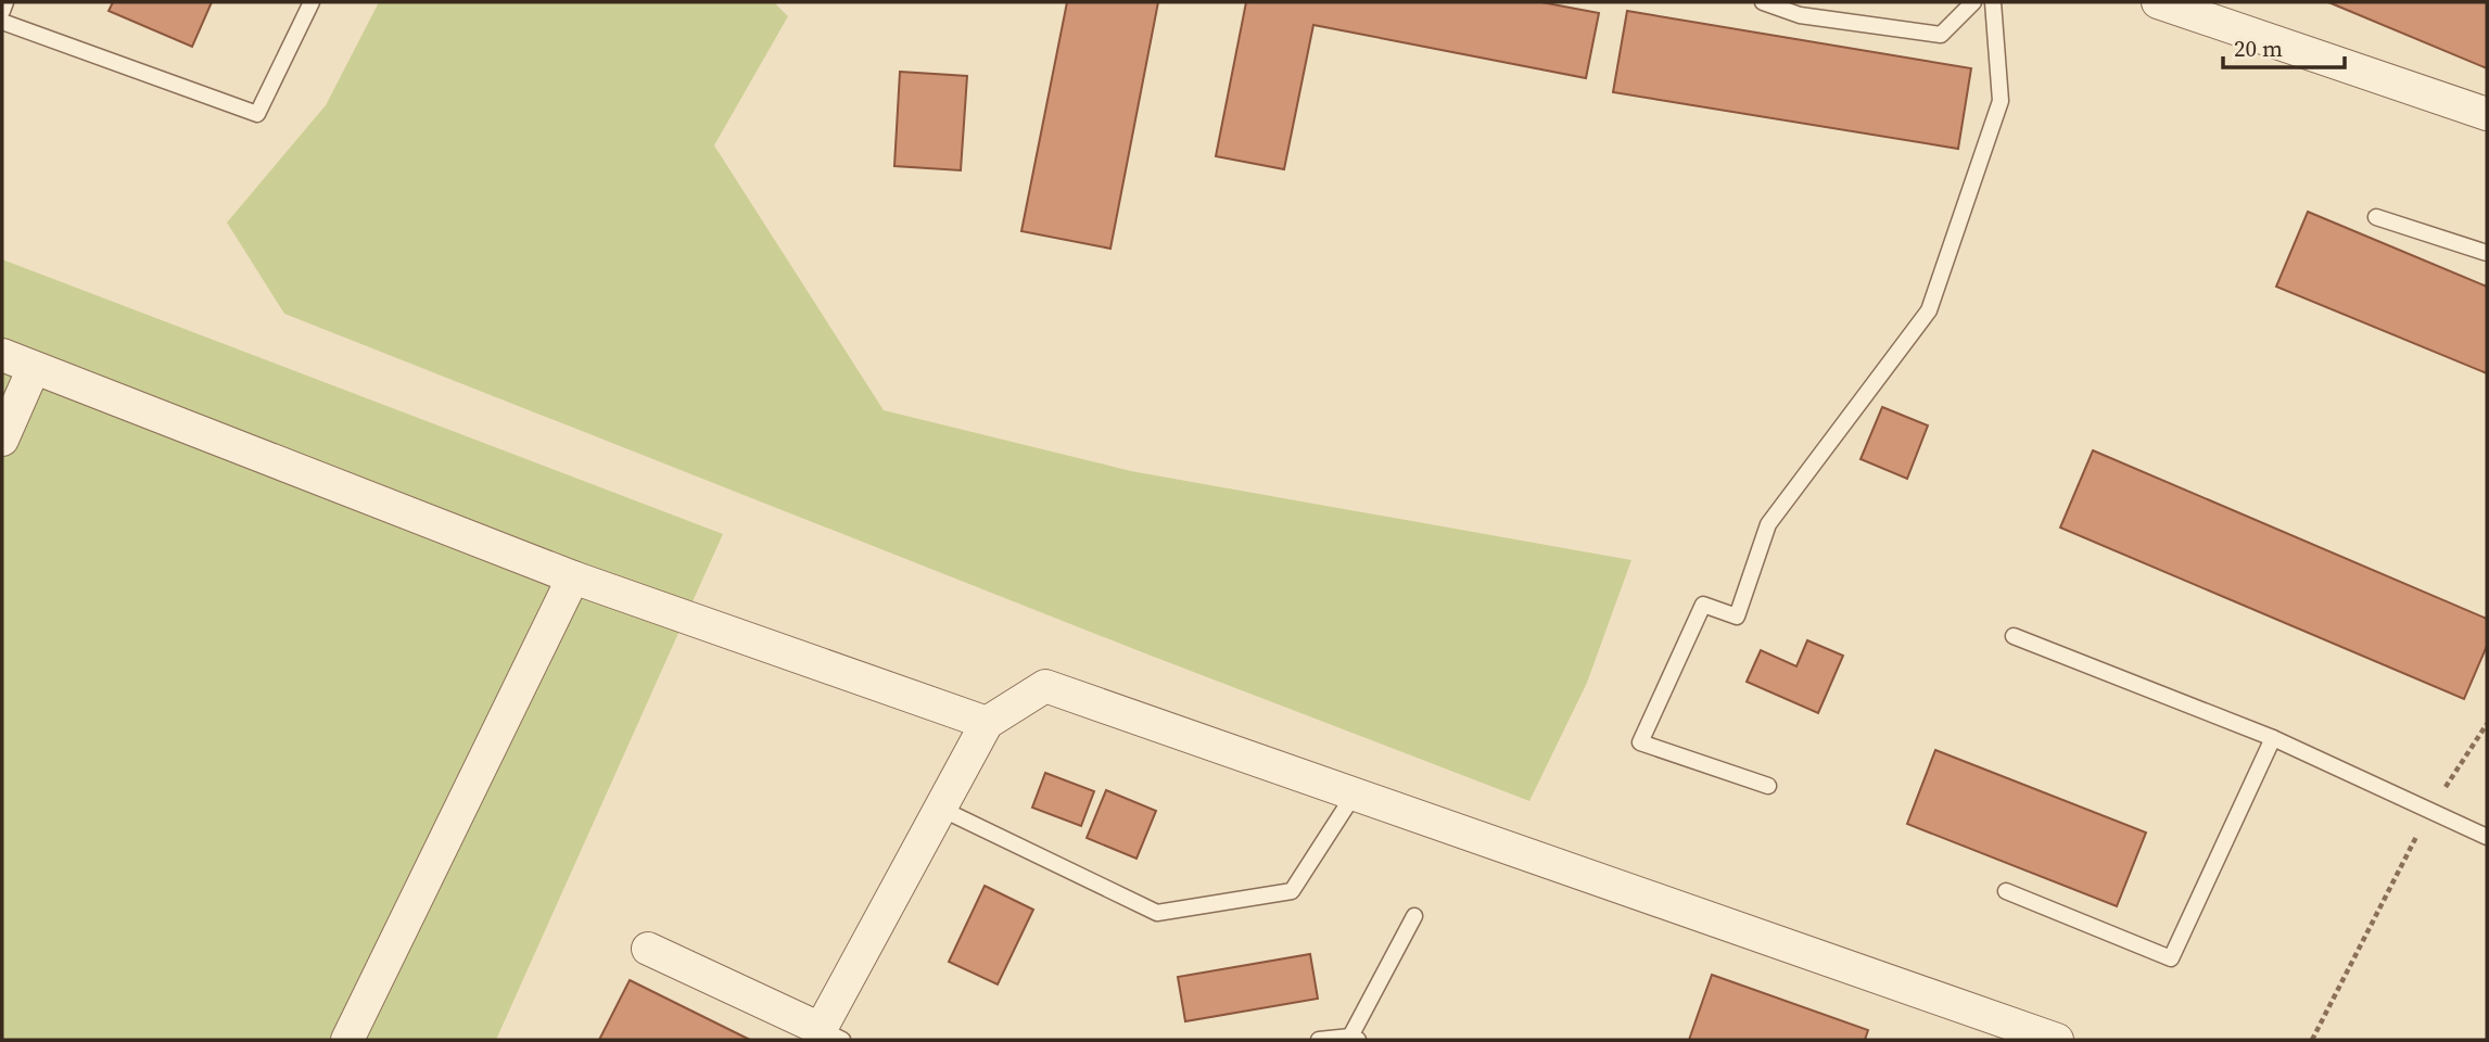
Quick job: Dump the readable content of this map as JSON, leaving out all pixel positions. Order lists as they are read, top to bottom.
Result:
{
  "scale_bar": "20 m"
}
